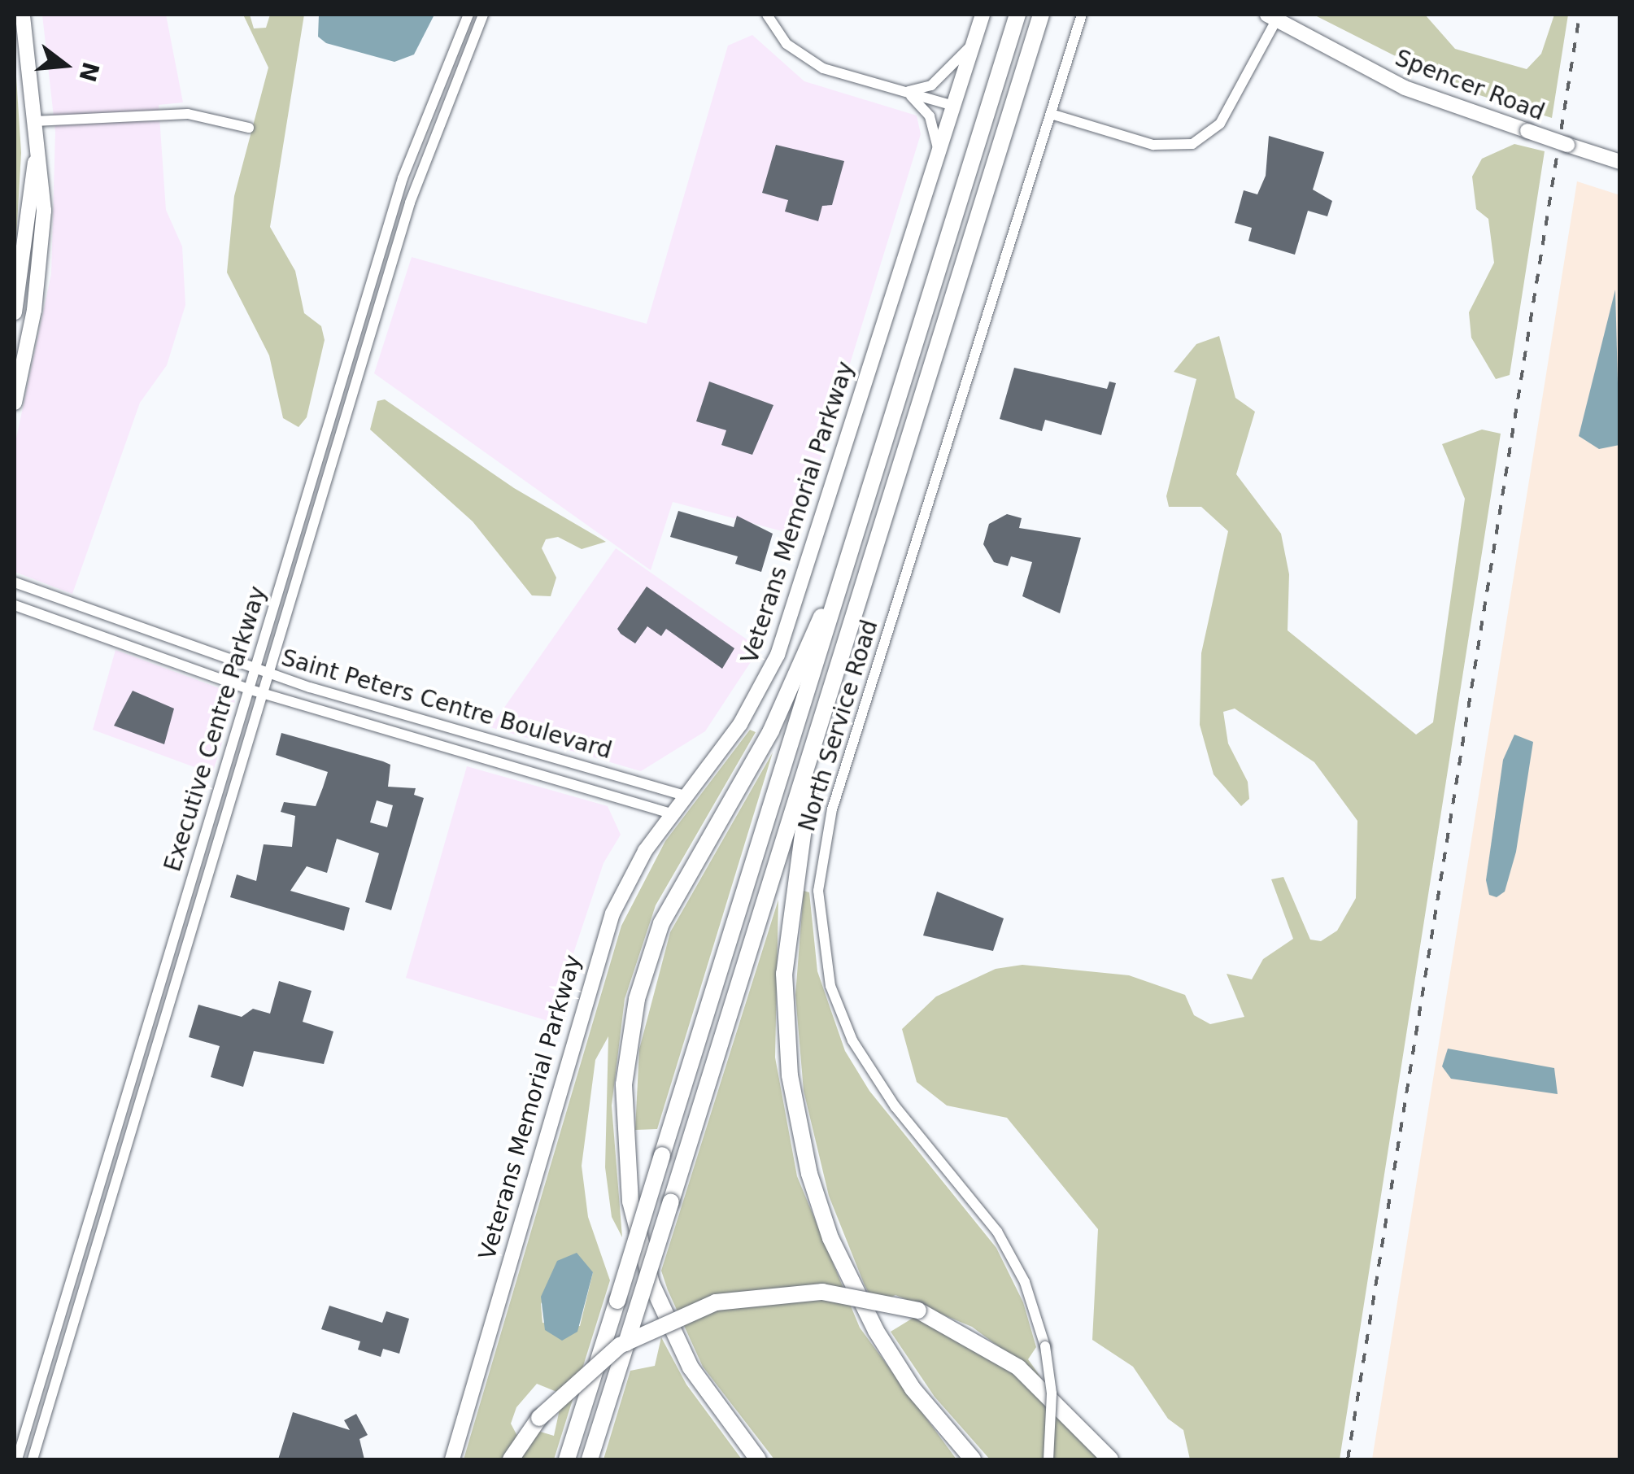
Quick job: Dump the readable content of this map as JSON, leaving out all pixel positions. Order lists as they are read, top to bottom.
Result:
{
  "streets": {
    "main road": ["Spencer Road", "Veterans Memorial Parkway"],
    "street": ["Saint Peters Centre Boulevard", "North Service Road", "Executive Centre Parkway"]
  },
  "crossings": [
    ["Veterans Memorial Parkway", "Saint Peters Centre Boulevard"],
    ["Saint Peters Centre Boulevard", "Executive Centre Parkway"]
  ],
  "north": "right"
}
